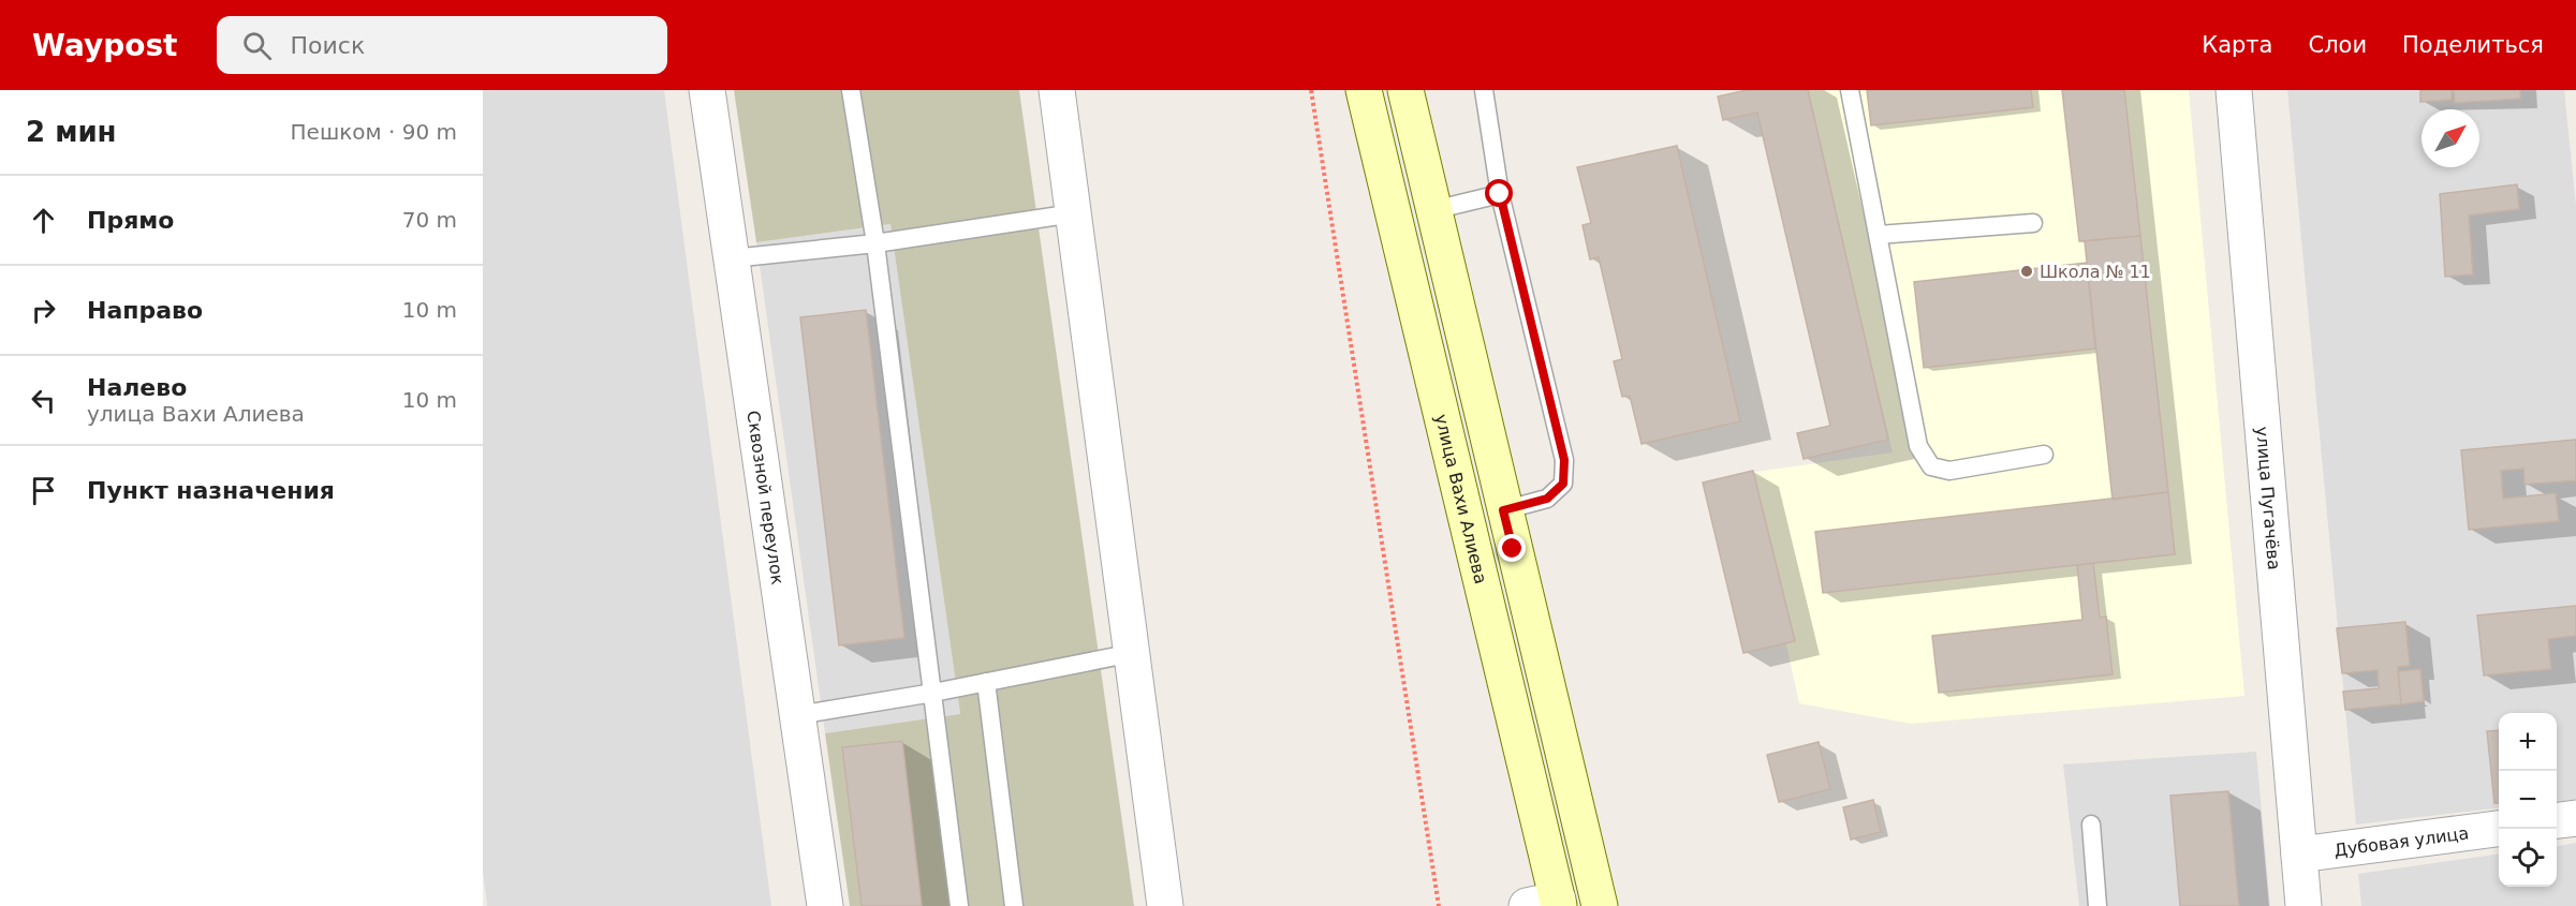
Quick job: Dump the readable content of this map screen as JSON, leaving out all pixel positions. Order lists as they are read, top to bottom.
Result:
{
  "streets": {
    "main road": ["улица Вахи Алиева"],
    "street": ["Сквозной переулок", "улица Пугачёва", "Дубовая улица"]
  },
  "crossings": [
    ["улица Пугачёва", "Дубовая улица"]
  ],
  "places": ["Школа № 11"],
  "north": "top right",
  "page": {
    "header": "Waypost",
    "search": "Поиск",
    "nav": ["Карта", "Слои", "Поделиться"],
    "heading": ["2 мин", "Пешком · 90 m"],
    "list": [
      ["Прямо", "70 m"],
      ["Направо", "10 m"],
      ["Налево", "улица Вахи Алиева", "10 m"],
      "Пункт назначения"
    ],
    "map_buttons": ["+", "−"]
  }
}
